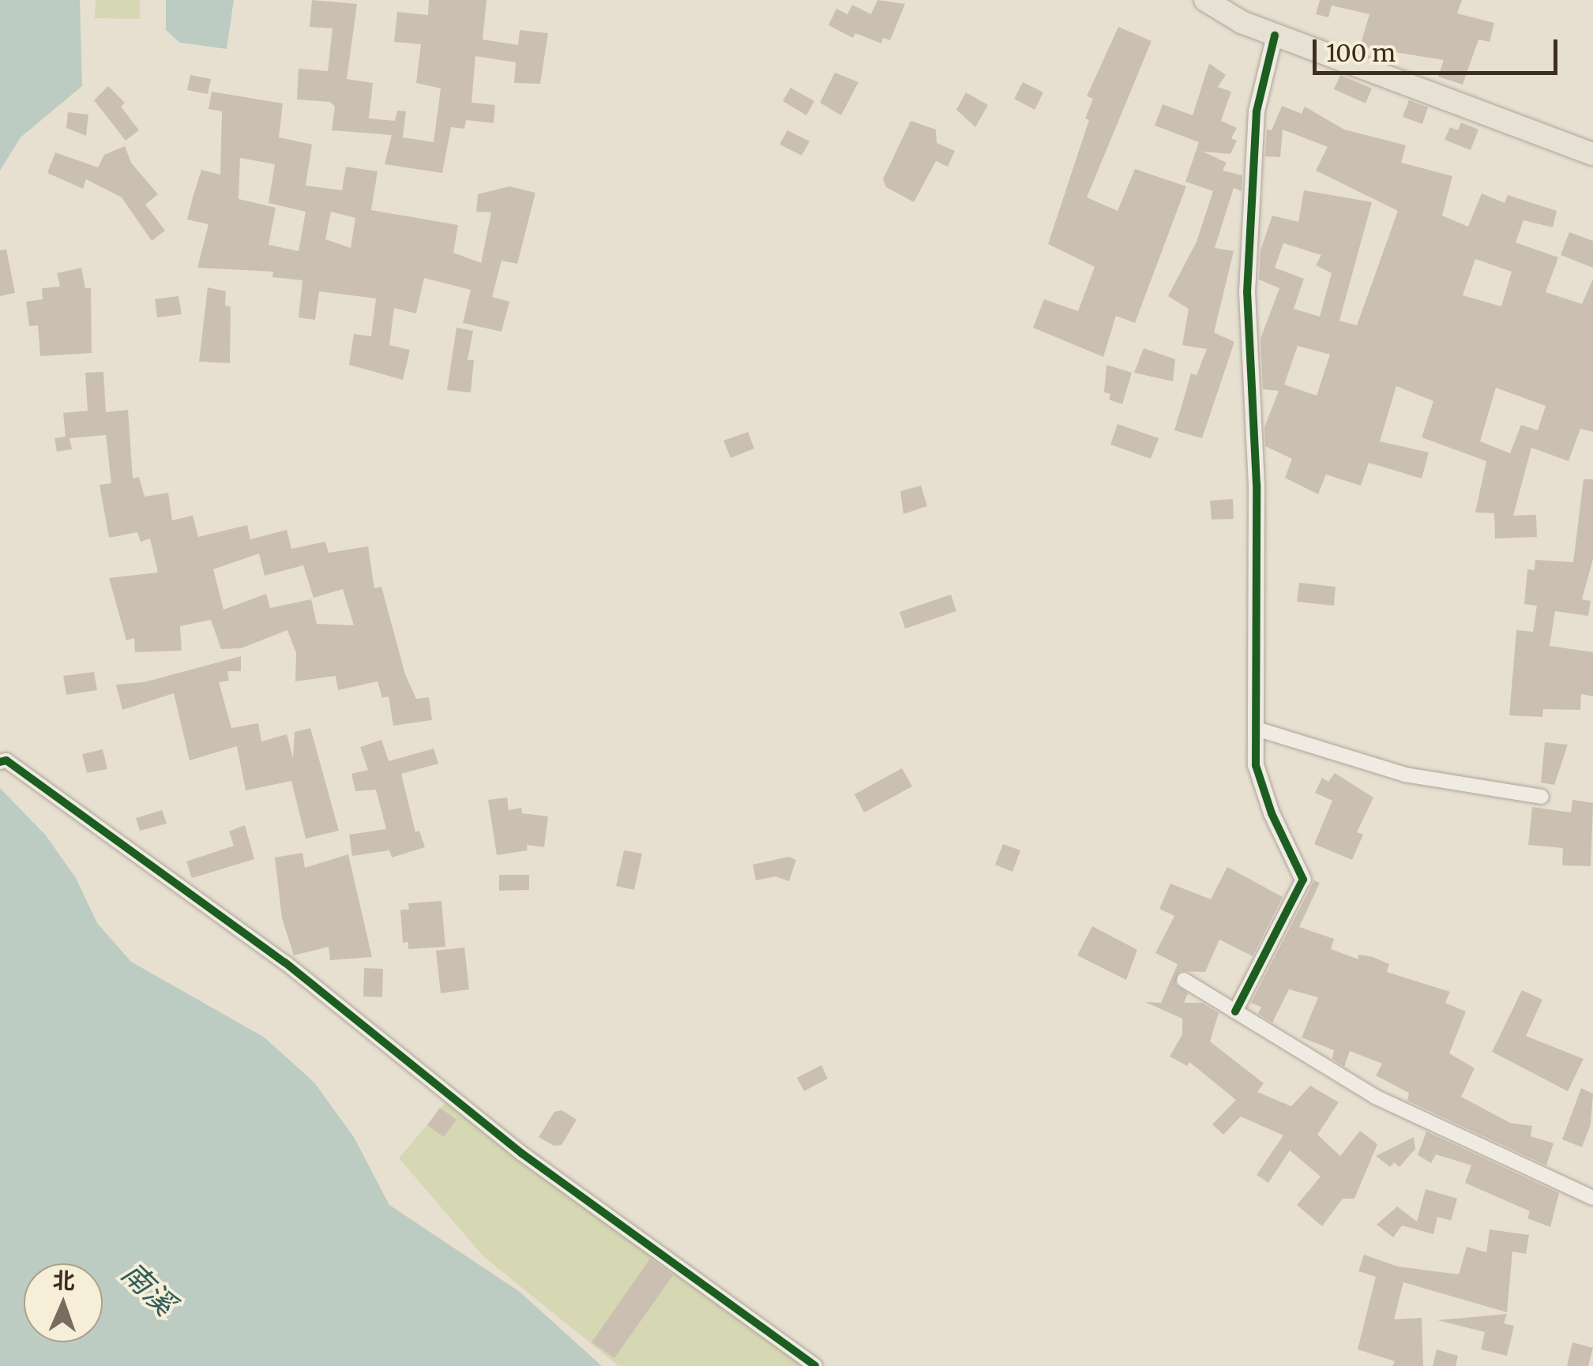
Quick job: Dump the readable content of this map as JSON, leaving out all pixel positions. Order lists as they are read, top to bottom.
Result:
{
  "water": ["南溪"],
  "scale_bar": "100 m",
  "north": "top"
}
